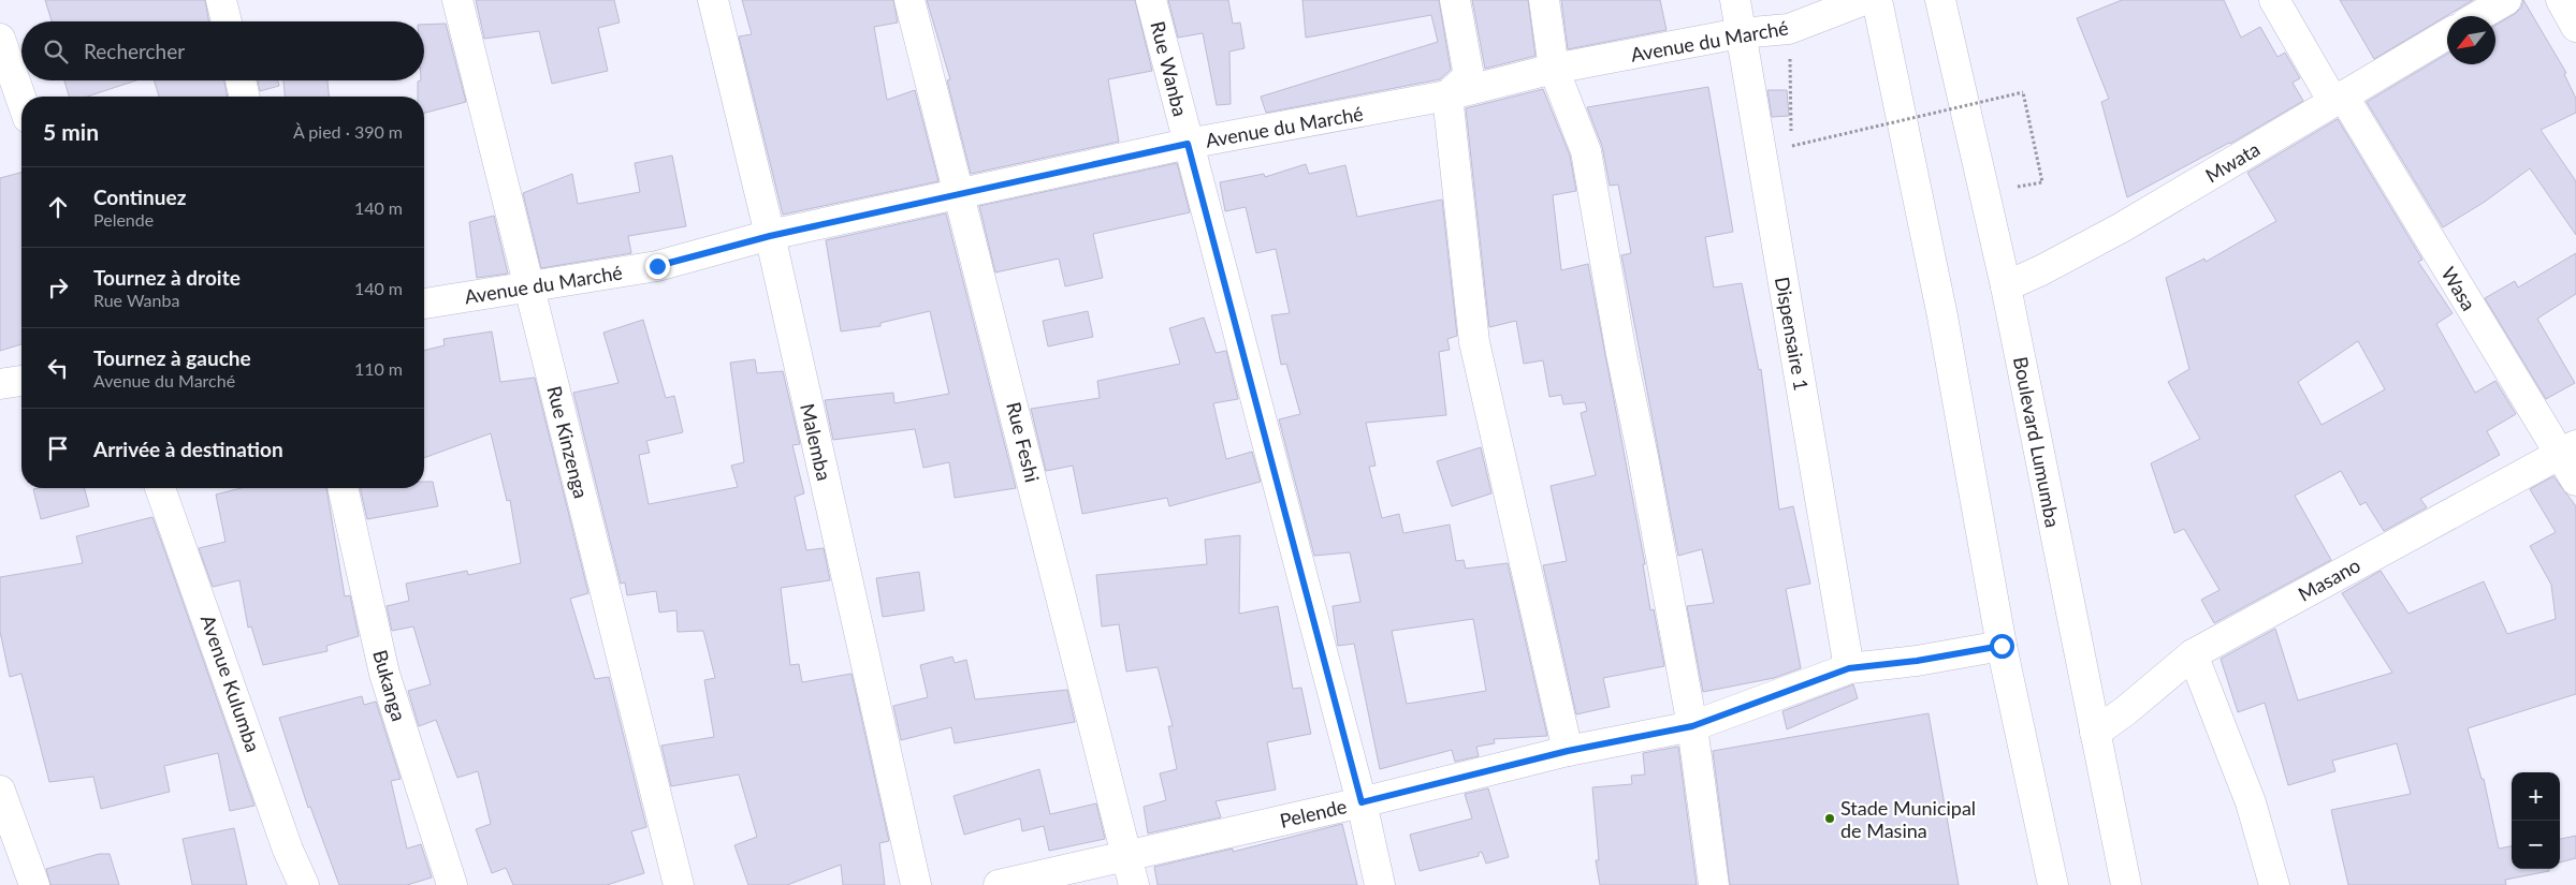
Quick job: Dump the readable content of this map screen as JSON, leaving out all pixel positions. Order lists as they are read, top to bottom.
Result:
{
  "streets": {
    "main road": [
      "Avenue du Marché",
      "Rue Wanba",
      "Mwata",
      "Wasa",
      "Dispensaire 1",
      "Rue Kinzenga",
      "Malemba",
      "Rue Feshi",
      "Boulevard Lumumba",
      "Masano",
      "Avenue Kulumba",
      "Bukanga",
      "Pelende"
    ]
  },
  "crossings": [
    ["Avenue du Marché", "Rue Wanba"],
    ["Avenue du Marché", "Dispensaire 1"],
    ["Avenue du Marché", "Rue Kinzenga"],
    ["Avenue du Marché", "Malemba"],
    ["Avenue du Marché", "Rue Feshi"],
    ["Rue Wanba", "Pelende"],
    ["Mwata", "Wasa"],
    ["Mwata", "Boulevard Lumumba"],
    ["Wasa", "Masano"],
    ["Dispensaire 1", "Pelende"],
    ["Rue Feshi", "Pelende"],
    ["Boulevard Lumumba", "Masano"]
  ],
  "places": ["Stade Municipal de Masina"],
  "north": "bottom left",
  "page": {
    "search": "Rechercher",
    "heading": ["5 min", "À pied · 390 m"],
    "list": [
      ["Continuez", "Pelende", "140 m"],
      ["Tournez à droite", "Rue Wanba", "140 m"],
      ["Tournez à gauche", "Avenue du Marché", "110 m"],
      "Arrivée à destination"
    ],
    "map_buttons": ["+", "−"]
  }
}
